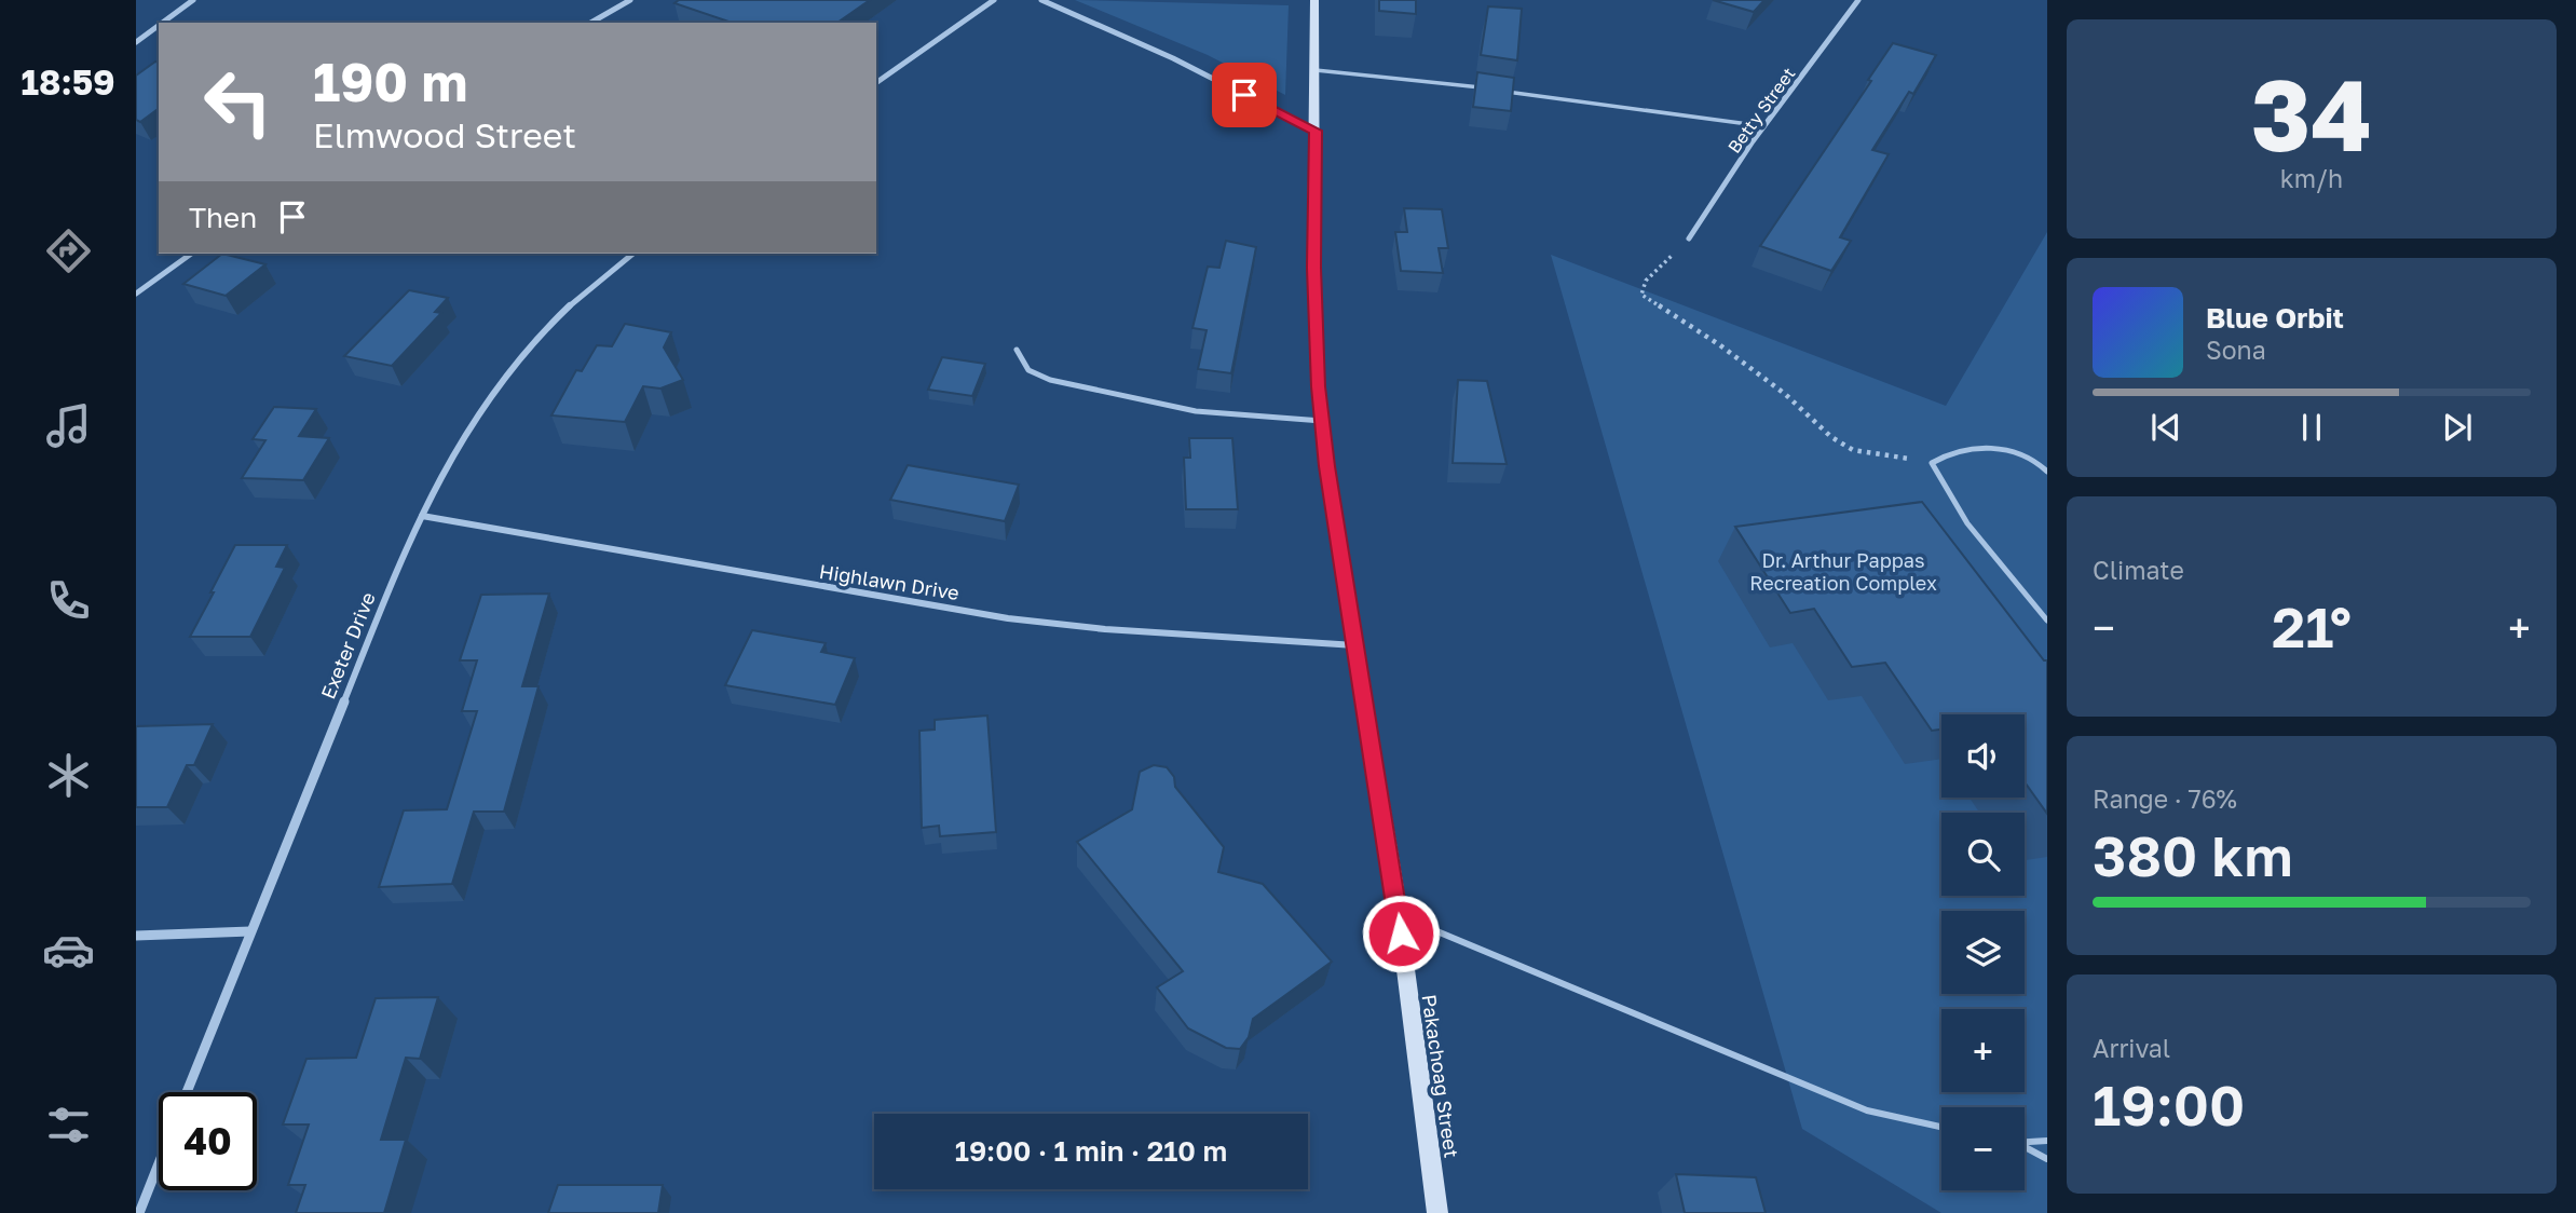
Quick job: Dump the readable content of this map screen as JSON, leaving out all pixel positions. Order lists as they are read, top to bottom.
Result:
{
  "streets": {
    "street": [
      "Betty Street",
      "Highlawn Drive",
      "Exeter Drive",
      "Pakachoag Street"
    ]
  },
  "crossings": [
    ["Highlawn Drive", "Exeter Drive"],
    ["Highlawn Drive", "Pakachoag Street"]
  ],
  "parks": ["Dr. Arthur Pappas Recreation Complex"],
  "page": {
    "tabs": "18:59",
    "tile": [
      ["34", "km/h"],
      "Climate",
      ["Range · 76%", "380 km"],
      ["Arrival", "19:00"]
    ],
    "turn": ["190 m", "Elmwood Street"],
    "then": "Then",
    "song": ["Blue Orbit", "Sona"],
    "heat": ["−", "21°", "+"],
    "map_buttons": ["+", "−"],
    "limit": "40",
    "trip": "19:00 · 1 min · 210 m"
  }
}
